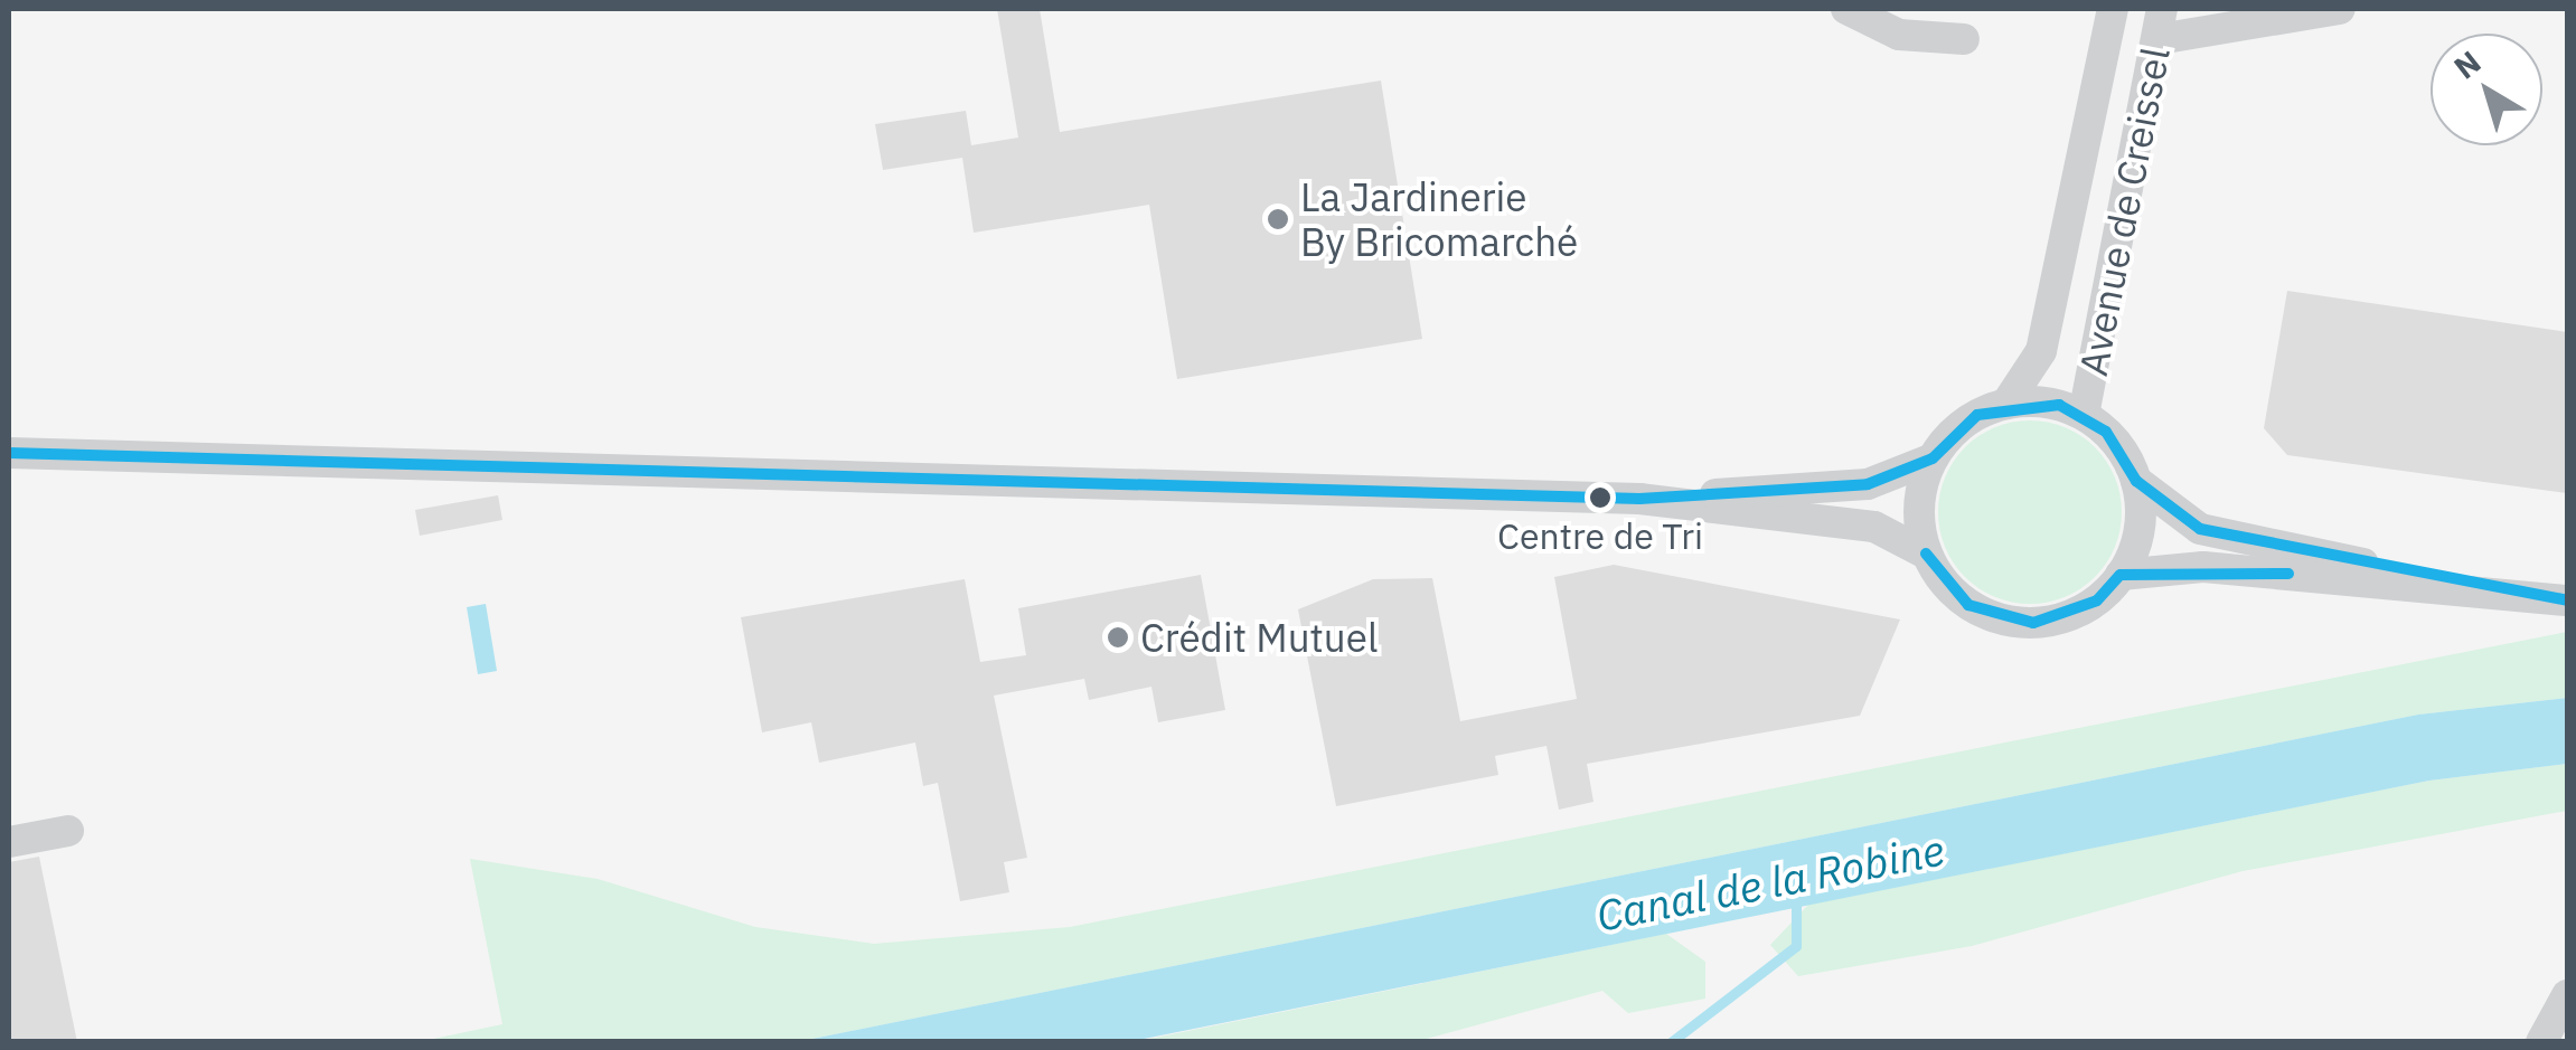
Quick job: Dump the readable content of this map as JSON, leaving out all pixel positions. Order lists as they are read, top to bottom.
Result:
{
  "streets": {
    "street": ["Avenue de Creissel"]
  },
  "water": ["Canal de la Robine"],
  "places": ["La Jardinerie By Bricomarché", "Centre de Tri", "Crédit Mutuel"],
  "north": "top left"
}
